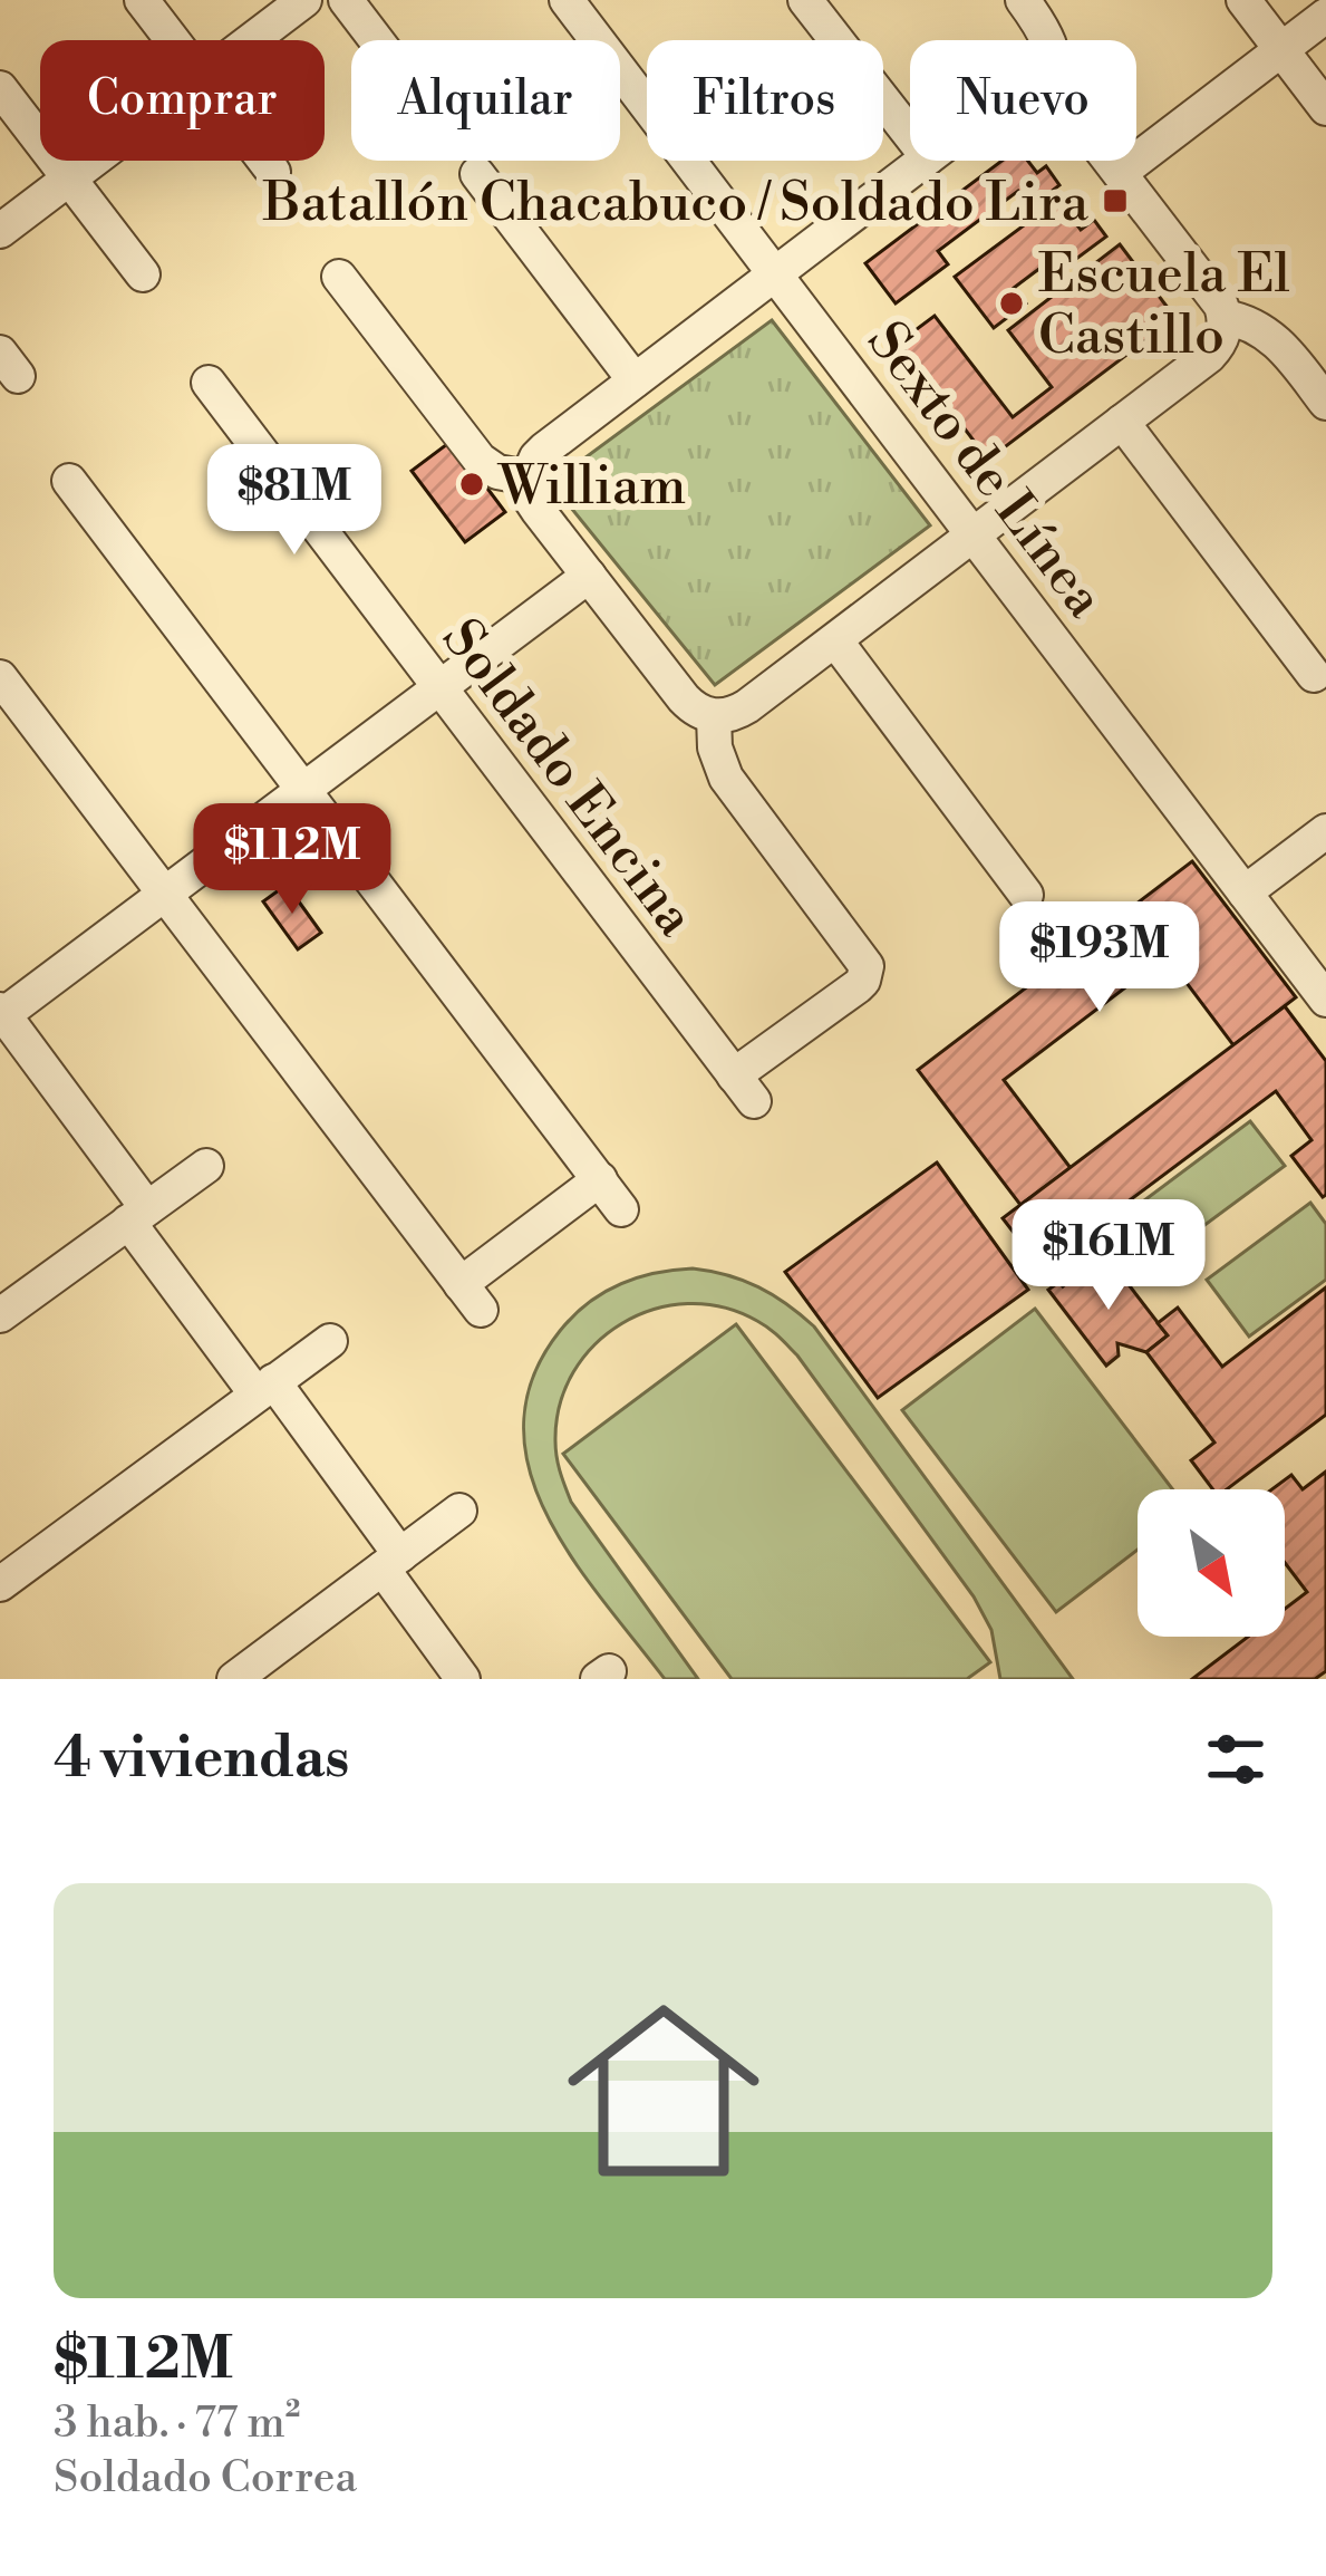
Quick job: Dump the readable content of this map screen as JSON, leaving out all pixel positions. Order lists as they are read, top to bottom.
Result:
{
  "streets": {
    "street": ["Sexto de Línea", "Soldado Encina"]
  },
  "places": {
    "transit": ["Batallón Chacabuco / Soldado Lira"],
    "other": ["Escuela El Castillo", "William"]
  },
  "north": "bottom right",
  "page": {
    "chip": [
      "Comprar",
      "Alquilar",
      "Filtros",
      "Nuevo"
    ],
    "price": [
      "$81M",
      "$112M",
      "$193M",
      "$161M"
    ],
    "heading": "4 viviendas",
    "list": [
      {
        "name": "$112M",
        "note": "3 hab. · 77 m² · Soldado Correa"
      }
    ]
  }
}
